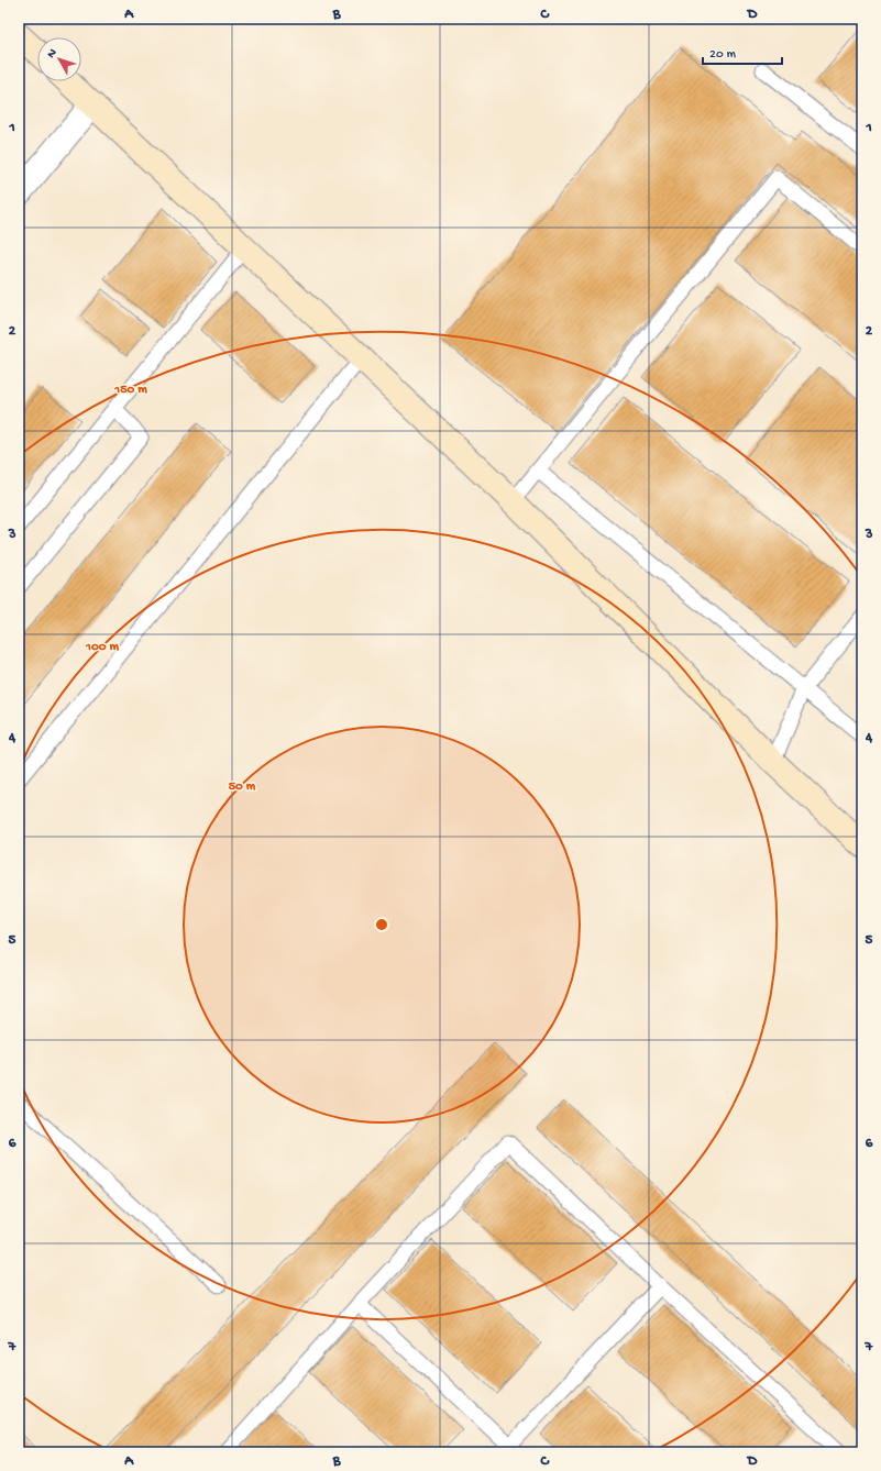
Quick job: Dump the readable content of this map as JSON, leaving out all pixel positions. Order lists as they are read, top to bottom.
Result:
{
  "scale_bar": "20 m",
  "north": "top left",
  "grid": {
    "columns": [
      "A",
      "B",
      "C",
      "D"
    ],
    "rows": [
      "1",
      "2",
      "3",
      "4",
      "5",
      "6",
      "7"
    ]
  },
  "rings": ["150 m", "100 m", "50 m"]
}
